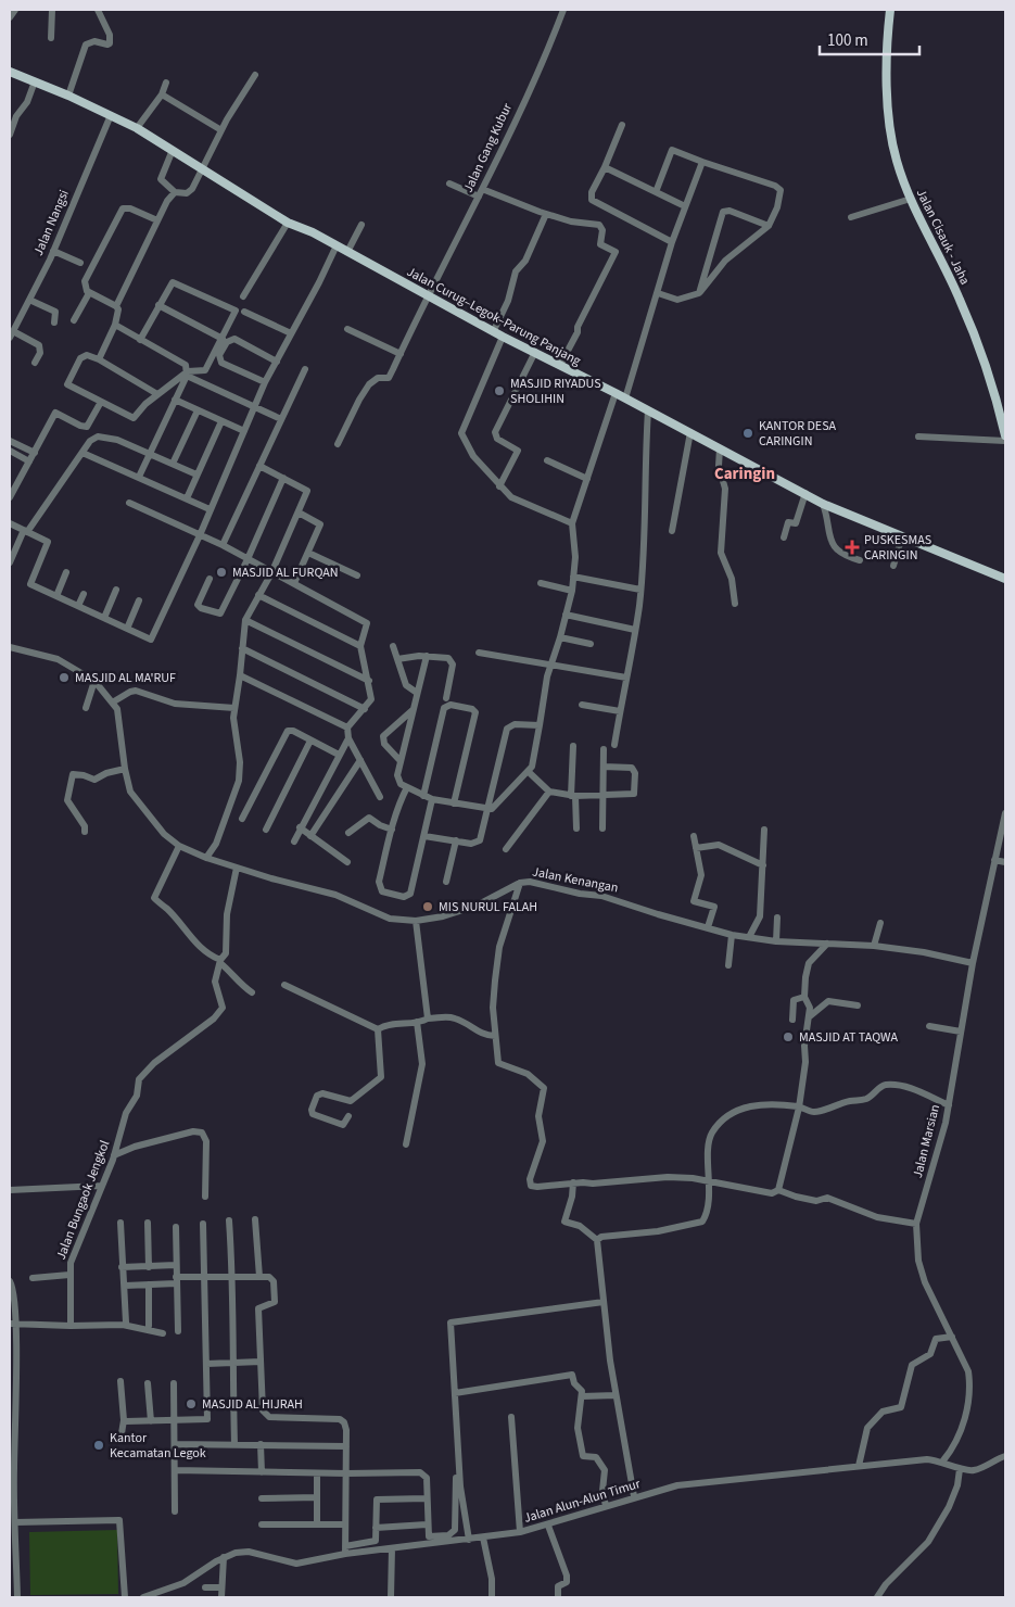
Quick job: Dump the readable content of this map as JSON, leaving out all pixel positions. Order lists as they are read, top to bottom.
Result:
{
  "streets": {
    "main road": ["Jalan Cisauk - Jaha", "Jalan Curug–Legok–Parung Panjang"],
    "street": [
      "Jalan Gang Kubur",
      "Jalan Nangsi",
      "Jalan Kenangan",
      "Jalan Marsian",
      "Jalan Bungaok Jengkol",
      "Jalan Alun-Alun Timur"
    ]
  },
  "crossings": [
    ["Jalan Gang Kubur", "Jalan Curug–Legok–Parung Panjang"],
    ["Jalan Nangsi", "Jalan Curug–Legok–Parung Panjang"],
    ["Jalan Kenangan", "Jalan Marsian"],
    ["Jalan Kenangan", "Jalan Bungaok Jengkol"],
    ["Jalan Marsian", "Jalan Alun-Alun Timur"]
  ],
  "districts": ["Caringin"],
  "places": {
    "other": [
      "MASJID RIYADUS SHOLIHIN",
      "KANTOR DESA CARINGIN",
      "MASJID AL FURQAN",
      "MASJID AL MA'RUF",
      "MIS NURUL FALAH",
      "MASJID AT TAQWA",
      "MASJID AL HIJRAH",
      "Kantor Kecamatan Legok"
    ],
    "health": ["PUSKESMAS CARINGIN"]
  },
  "scale_bar": "100 m"
}
